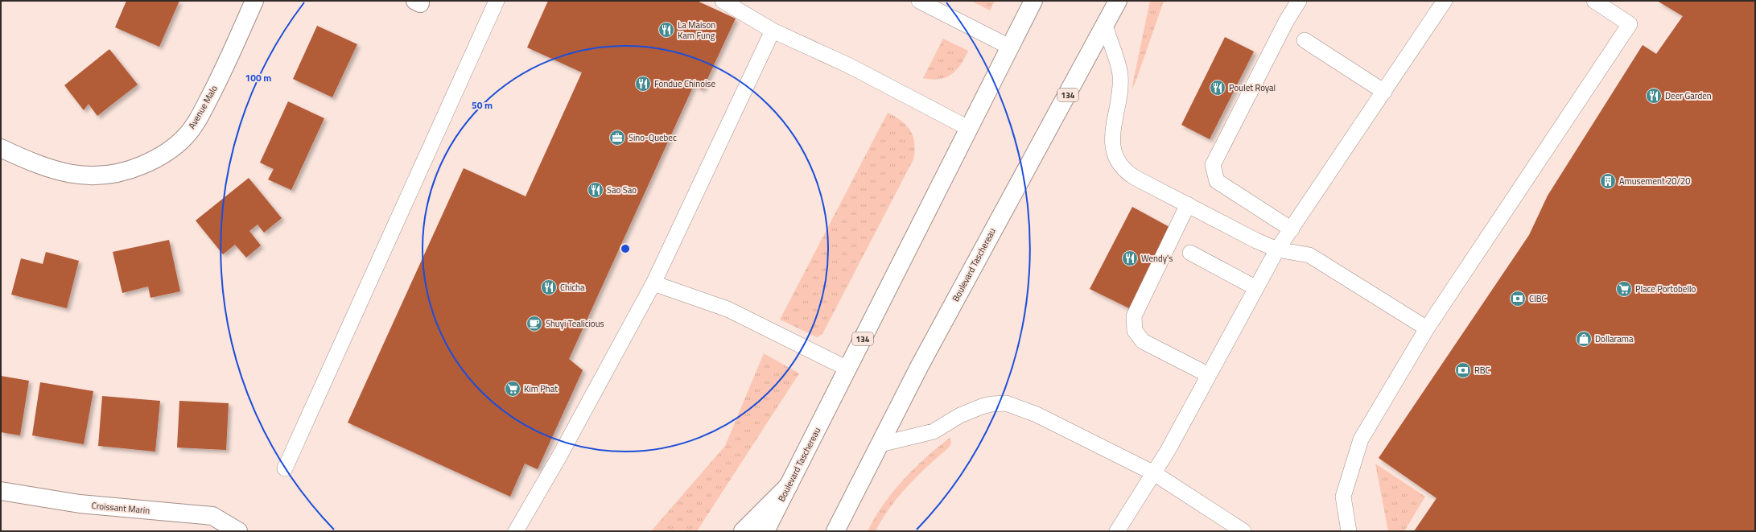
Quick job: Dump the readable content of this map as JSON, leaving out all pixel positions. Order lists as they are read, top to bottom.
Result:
{
  "streets": {
    "main road": [
      "134",
      "Avenue Malo",
      "Boulevard Taschereau",
      "Croissant Marin"
    ]
  },
  "places": {
    "restaurant": [
      "La Maison Kam Fung",
      "Fondue Chinoise",
      "Poulet Royal",
      "Deer Garden",
      "Sao Sao",
      "Wendy's",
      "Chicha"
    ],
    "office": ["Sino-Quebec"],
    "building": ["Amusement 20/20"],
    "supermarket": ["Place Portobello", "Kim Phat"],
    "bank": ["CIBC", "RBC"],
    "cafe": ["Shuyi Tealicious"],
    "shop": ["Dollarama"]
  },
  "rings": ["100 m", "50 m"]
}
